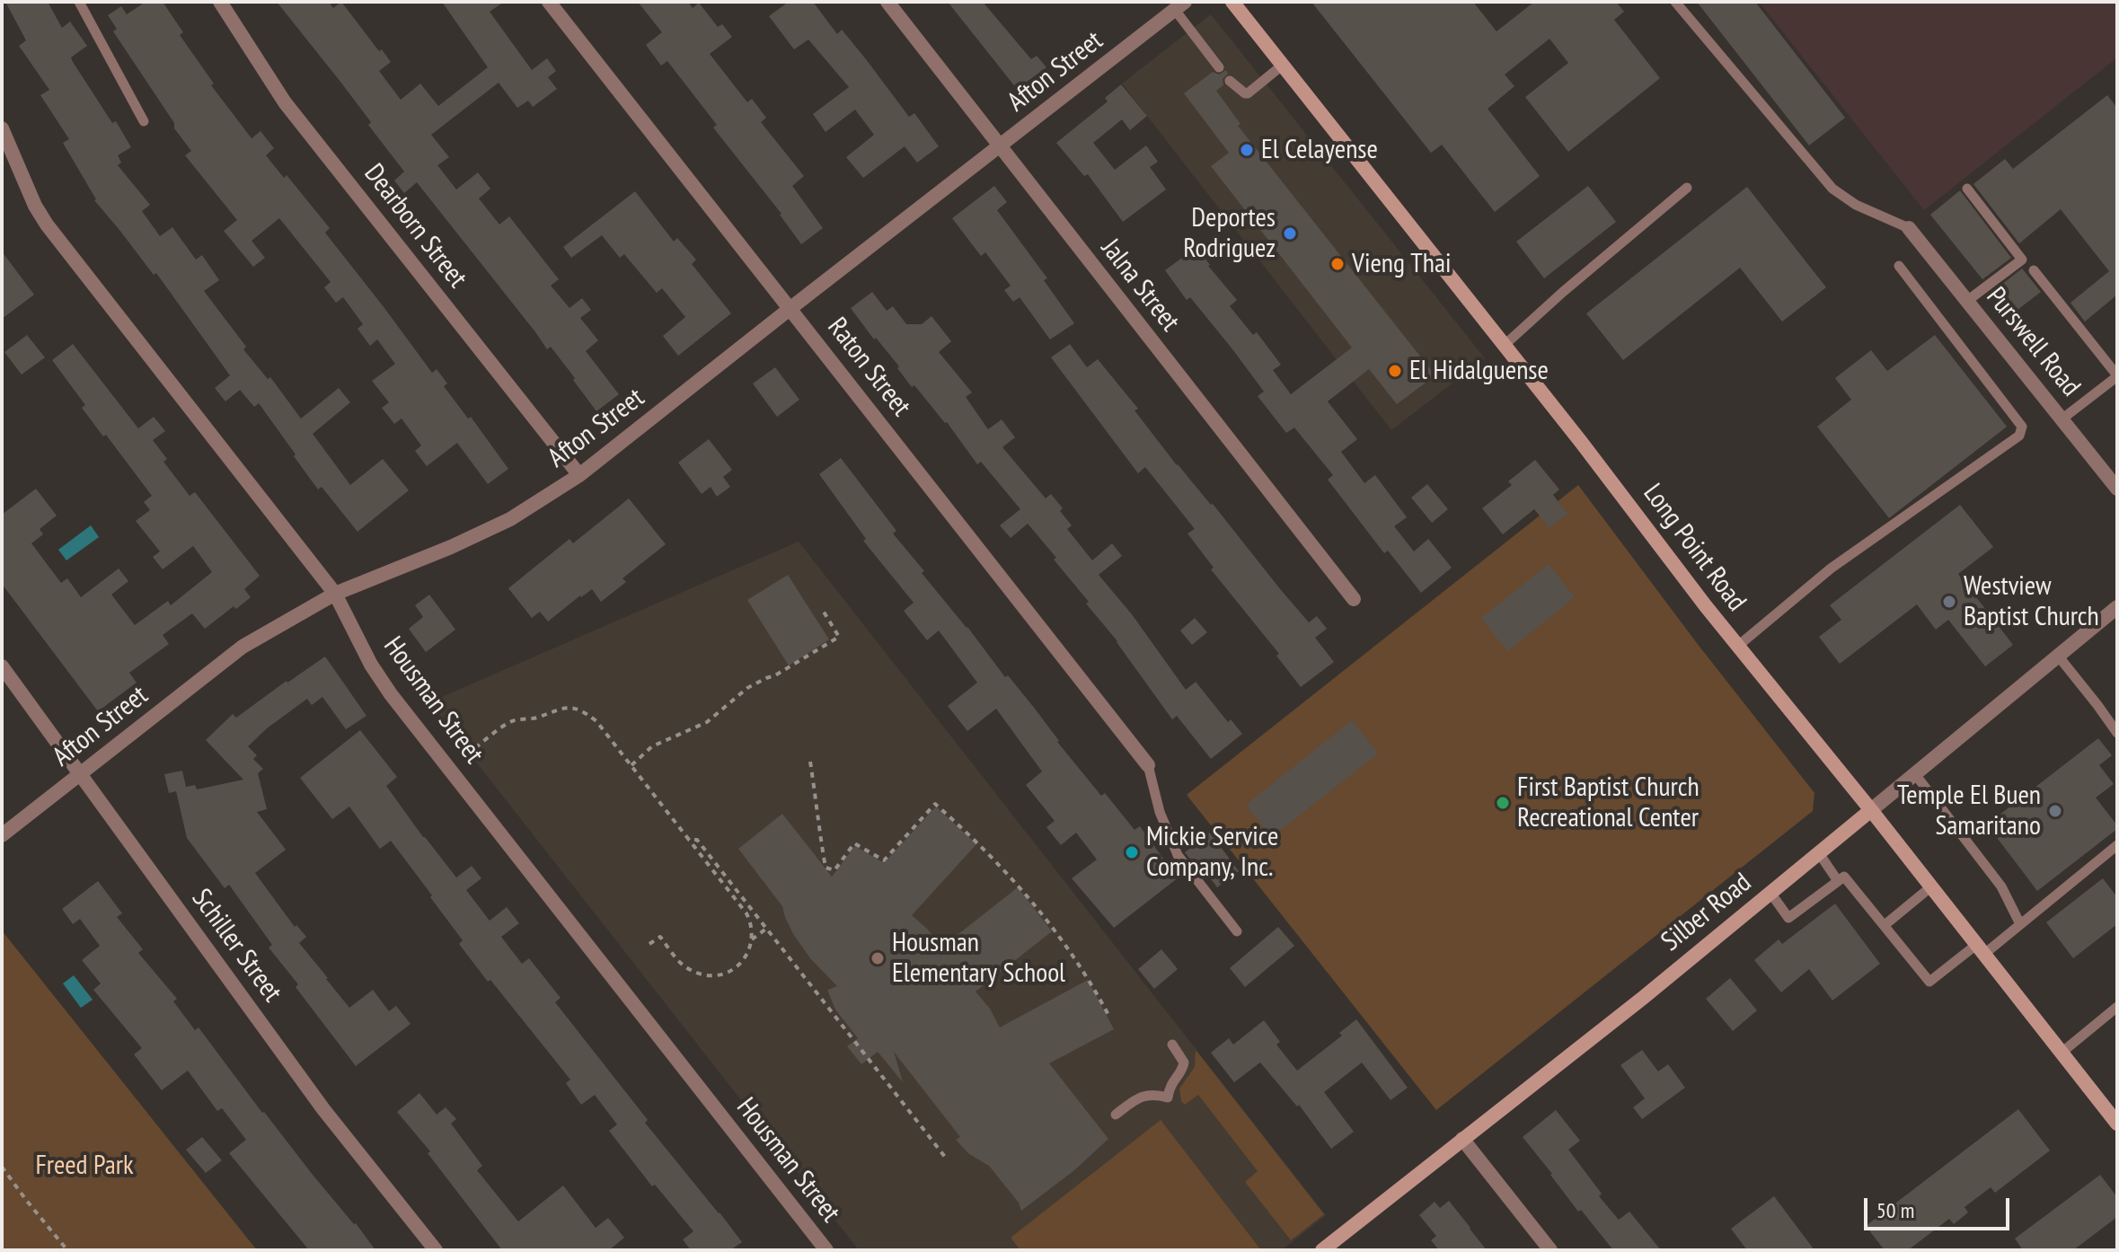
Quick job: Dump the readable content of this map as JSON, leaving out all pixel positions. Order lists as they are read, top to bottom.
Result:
{
  "streets": {
    "main road": ["Long Point Road", "Silber Road"],
    "street": [
      "Afton Street",
      "Dearborn Street",
      "Jalna Street",
      "Purswell Road",
      "Raton Street",
      "Housman Street",
      "Schiller Street"
    ]
  },
  "crossings": [
    ["Afton Street", "Dearborn Street"],
    ["Afton Street", "Jalna Street"],
    ["Afton Street", "Raton Street"],
    ["Afton Street", "Housman Street"],
    ["Afton Street", "Schiller Street"],
    ["Long Point Road", "Silber Road"]
  ],
  "parks": ["Freed Park"],
  "places": [
    "El Celayense",
    "Deportes Rodriguez",
    "Vieng Thai",
    "El Hidalguense",
    "Westview Baptist Church",
    "First Baptist Church Recreational Center",
    "Temple El Buen Samaritano",
    "Mickie Service Company, Inc.",
    "Housman Elementary School"
  ],
  "scale_bar": "50 m"
}
